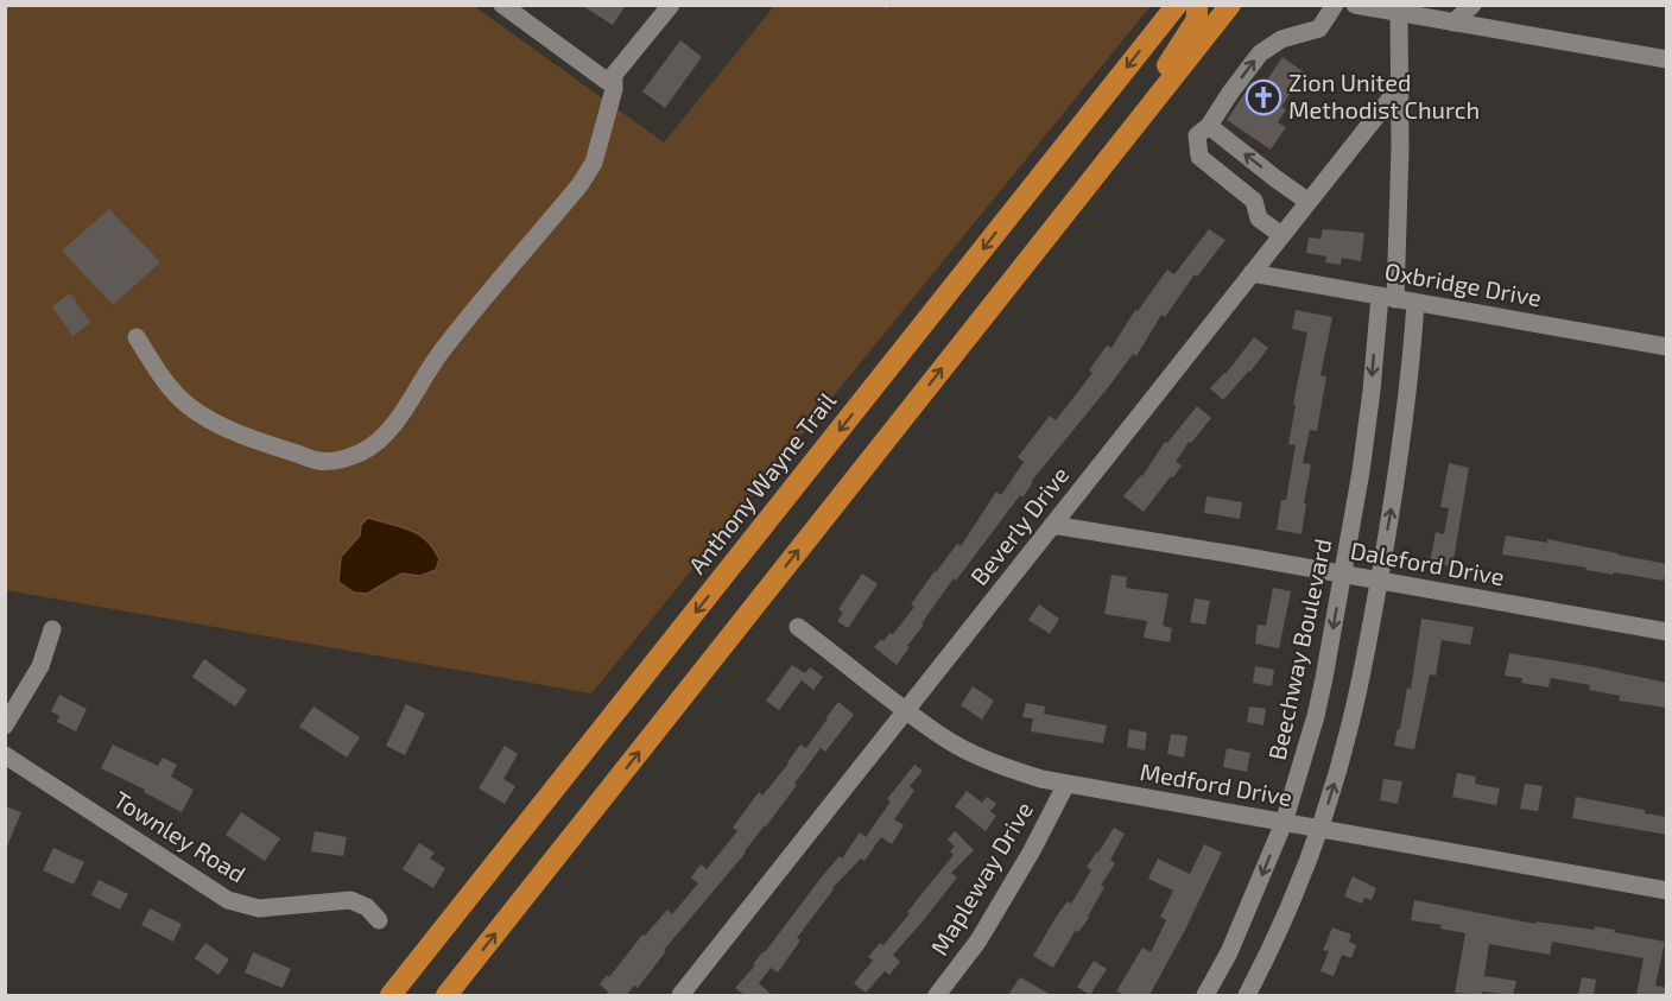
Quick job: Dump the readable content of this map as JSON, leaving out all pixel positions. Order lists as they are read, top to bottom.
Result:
{
  "streets": {
    "highway": ["Anthony Wayne Trail"],
    "street": [
      "Oxbridge Drive",
      "Beverly Drive",
      "Daleford Drive",
      "Beechway Boulevard",
      "Medford Drive",
      "Townley Road",
      "Mapleway Drive"
    ]
  },
  "crossings": [
    ["Oxbridge Drive", "Beverly Drive"],
    ["Oxbridge Drive", "Beechway Boulevard"],
    ["Beverly Drive", "Daleford Drive"],
    ["Beverly Drive", "Beechway Boulevard"],
    ["Beverly Drive", "Medford Drive"],
    ["Daleford Drive", "Beechway Boulevard"],
    ["Beechway Boulevard", "Medford Drive"],
    ["Medford Drive", "Mapleway Drive"]
  ],
  "places": {
    "church": ["Zion United Methodist Church"]
  }
}
